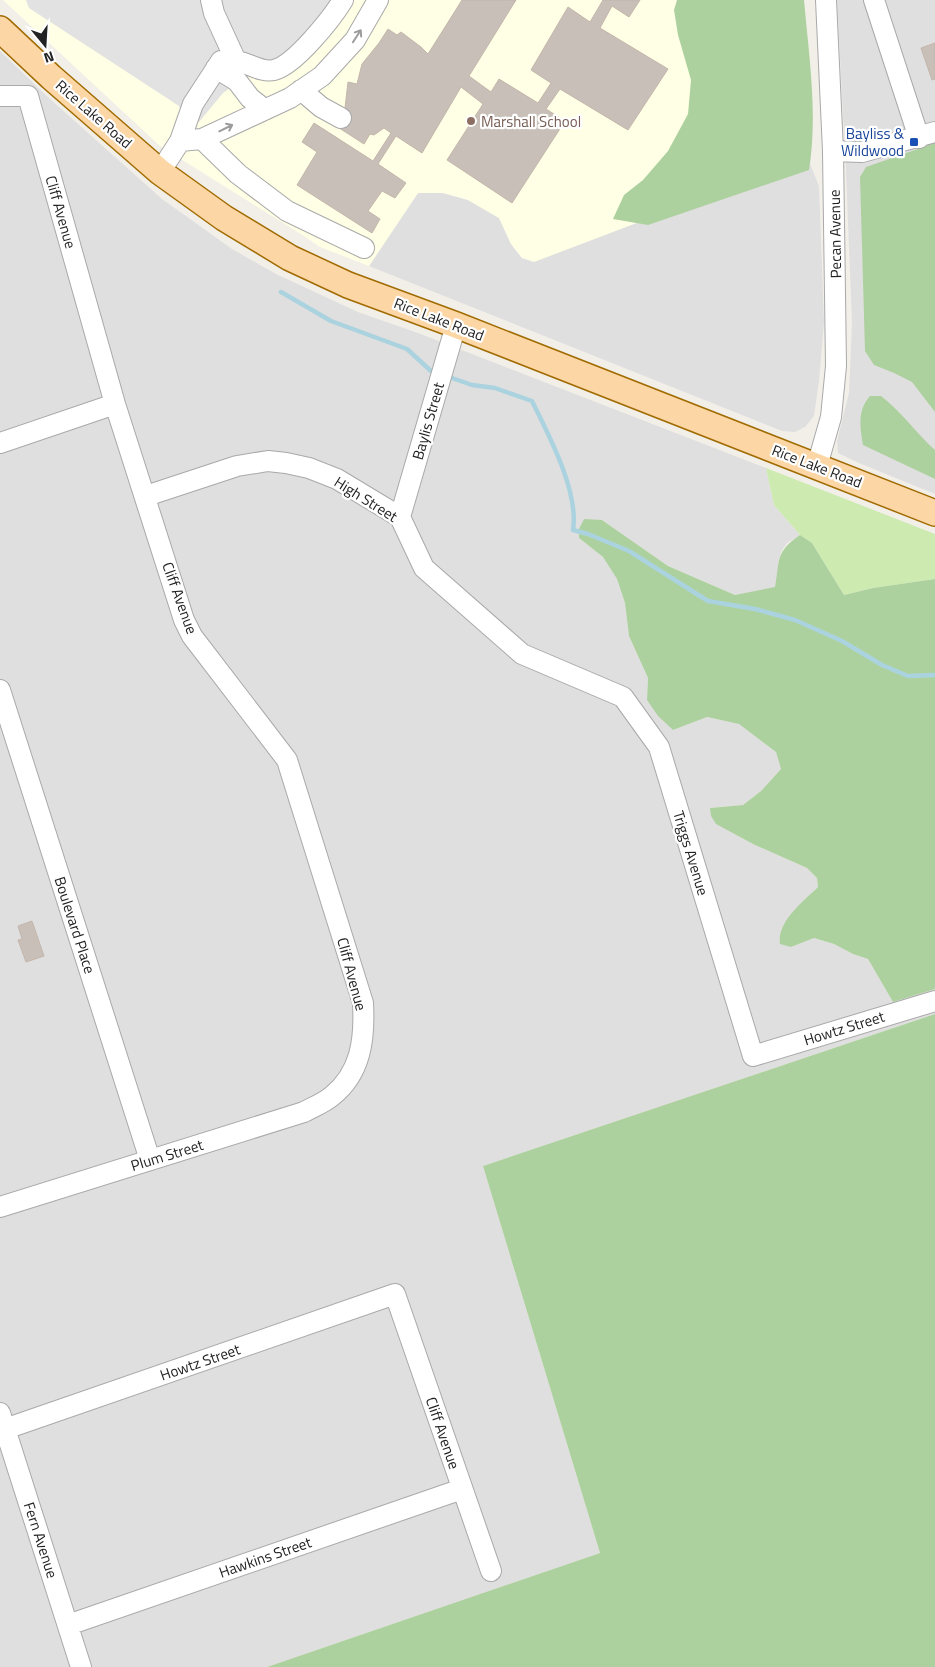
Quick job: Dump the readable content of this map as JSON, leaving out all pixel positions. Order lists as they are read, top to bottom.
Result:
{
  "streets": {
    "main road": ["Rice Lake Road"],
    "street": [
      "Cliff Avenue",
      "Pecan Avenue",
      "Baylis Street",
      "High Street",
      "Triggs Avenue",
      "Boulevard Place",
      "Howtz Street",
      "Plum Street",
      "Fern Avenue",
      "Hawkins Street"
    ]
  },
  "crossings": [
    ["Rice Lake Road", "Pecan Avenue"],
    ["Rice Lake Road", "Baylis Street"],
    ["Cliff Avenue", "High Street"],
    ["Cliff Avenue", "Howtz Street"],
    ["Cliff Avenue", "Plum Street"],
    ["Cliff Avenue", "Hawkins Street"],
    ["Baylis Street", "High Street"],
    ["High Street", "Triggs Avenue"],
    ["Triggs Avenue", "Howtz Street"],
    ["Boulevard Place", "Plum Street"],
    ["Howtz Street", "Fern Avenue"],
    ["Fern Avenue", "Hawkins Street"]
  ],
  "places": {
    "other": ["Marshall School"],
    "transit": ["Bayliss & Wildwood"]
  },
  "north": "bottom"
}
